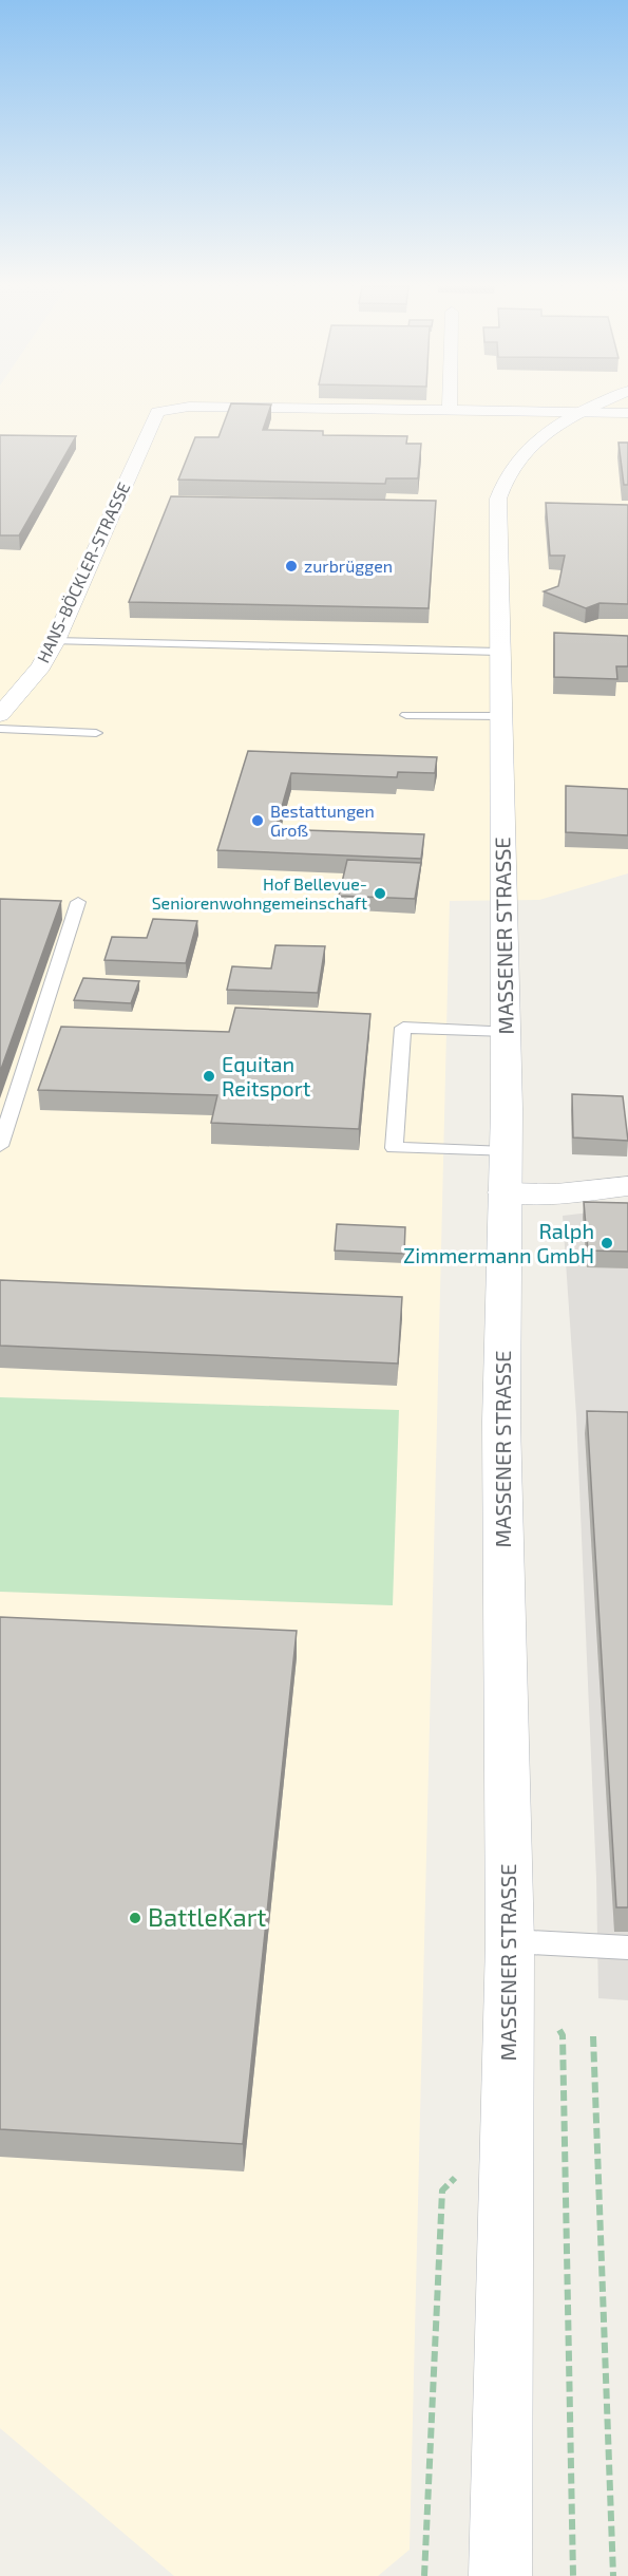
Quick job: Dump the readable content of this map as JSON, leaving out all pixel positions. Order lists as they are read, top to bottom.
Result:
{
  "streets": {
    "main road": ["HANS-BÖCKLER-STRASSE", "MASSENER STRASSE"]
  },
  "crossings": [
    ["HANS-BÖCKLER-STRASSE", "MASSENER STRASSE"]
  ],
  "places": [
    "zurbrüggen",
    "Bestattungen Groß",
    "Hof Bellevue- Seniorenwohngemeinschaft",
    "Equitan Reitsport",
    "Ralph Zimmermann GmbH",
    "BattleKart"
  ]
}
